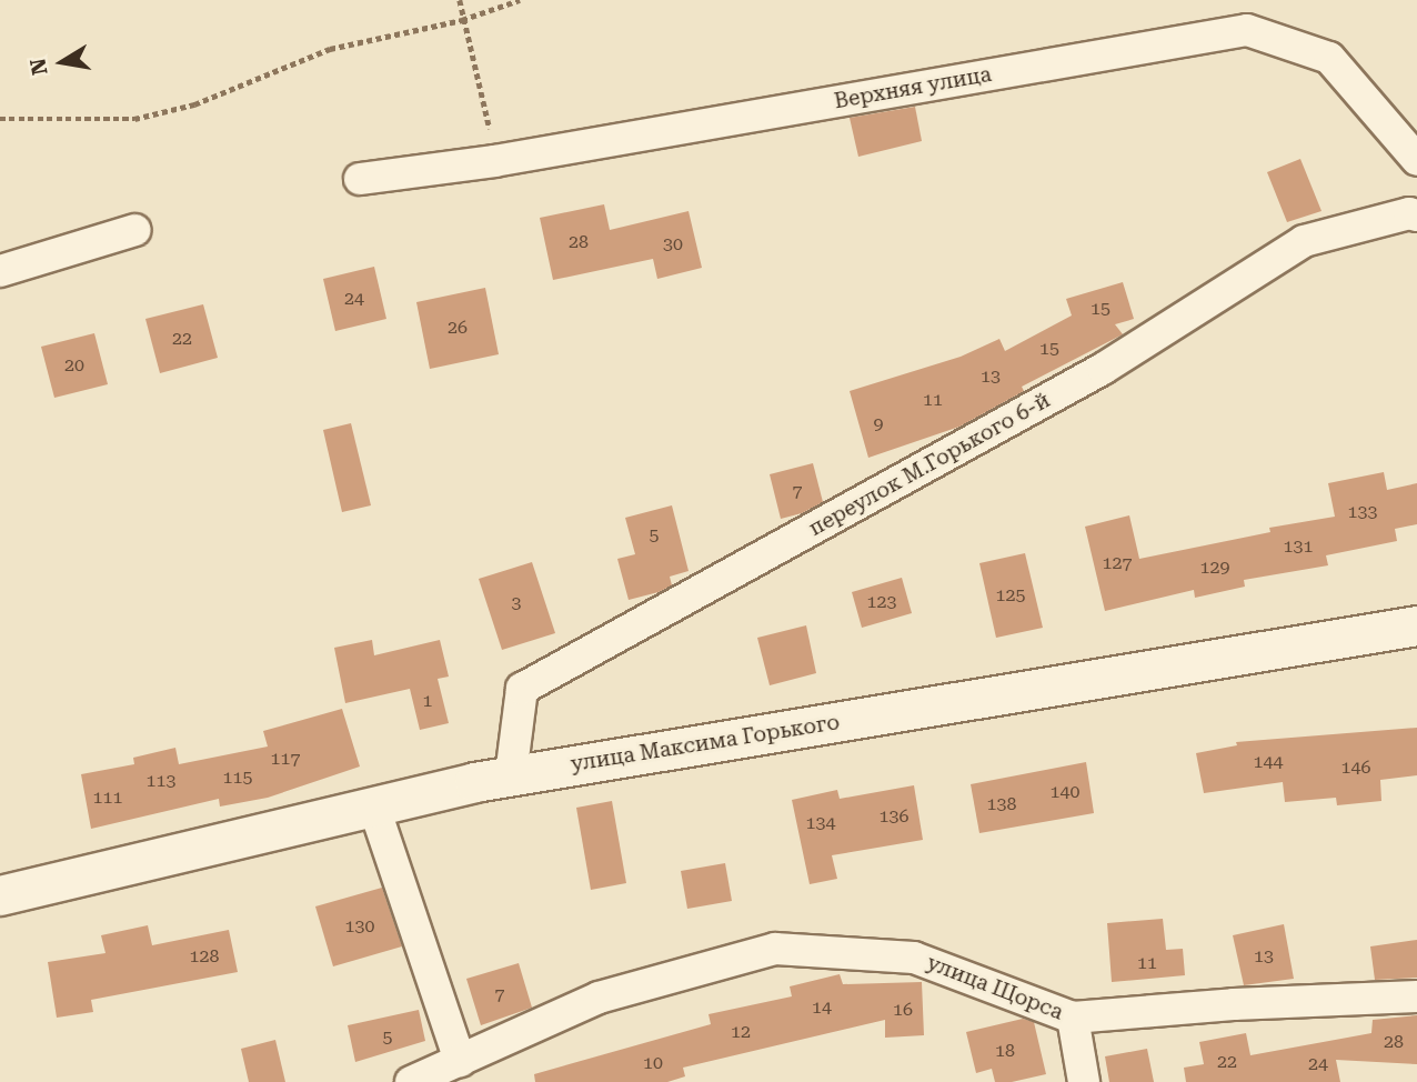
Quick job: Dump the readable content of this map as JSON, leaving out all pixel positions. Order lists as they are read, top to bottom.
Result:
{
  "streets": {
    "street": [
      "Верхняя улица",
      "переулок М.Горького 6-й",
      "улица Максима Горького",
      "улица Щорса"
    ]
  },
  "crossings": [
    ["переулок М.Горького 6-й", "улица Максима Горького"]
  ],
  "house_numbers": [
    "28",
    "30",
    "24",
    "15",
    "26",
    "22",
    "15",
    "20",
    "13",
    "11",
    "9",
    "7",
    "133",
    "5",
    "131",
    "127",
    "129",
    "125",
    "123",
    "3",
    "1",
    "117",
    "144",
    "146",
    "115",
    "113",
    "140",
    "111",
    "138",
    "136",
    "134",
    "130",
    "128",
    "13",
    "11",
    "7",
    "14",
    "16",
    "12",
    "5",
    "28",
    "18",
    "22",
    "10",
    "24"
  ],
  "north": "left"
}
